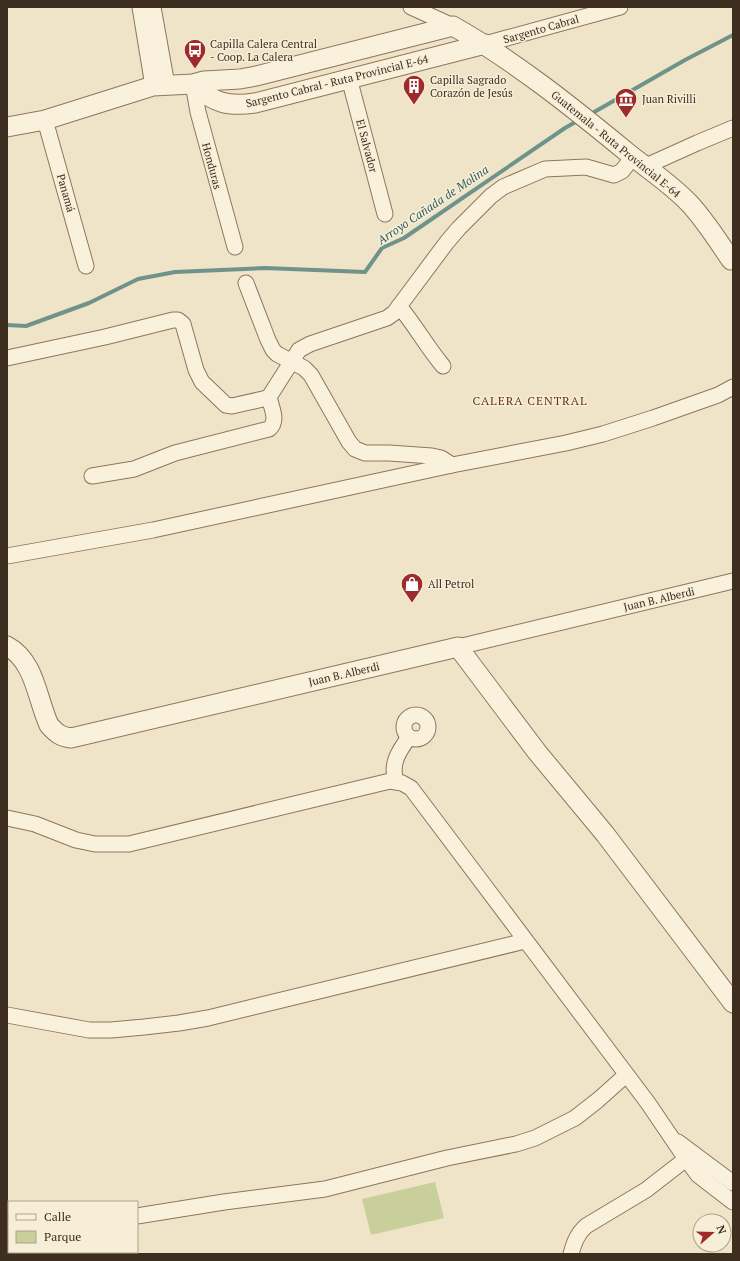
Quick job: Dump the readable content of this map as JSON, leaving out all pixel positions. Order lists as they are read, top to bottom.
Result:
{
  "streets": {
    "street": [
      "Sargento Cabral",
      "Sargento Cabral - Ruta Provincial E-64",
      "Guatemala - Ruta Provincial E-64",
      "El Salvador",
      "Honduras",
      "Panamá",
      "Juan B. Alberdi"
    ]
  },
  "crossings": [
    ["Sargento Cabral", "Sargento Cabral - Ruta Provincial E-64"],
    ["Sargento Cabral", "Guatemala - Ruta Provincial E-64"],
    ["Sargento Cabral - Ruta Provincial E-64", "Guatemala - Ruta Provincial E-64"],
    ["Sargento Cabral - Ruta Provincial E-64", "El Salvador"],
    ["Sargento Cabral - Ruta Provincial E-64", "Honduras"]
  ],
  "districts": ["CALERA CENTRAL"],
  "water": ["Arroyo Cañada de Molina"],
  "places": {
    "bus stop": ["Capilla Calera Central - Coop. La Calera"],
    "building": ["Capilla Sagrado Corazón de Jesús"],
    "museum": ["Juan Rivilli"],
    "shop": ["All Petrol"]
  },
  "legend": ["Calle", "Parque"],
  "north": "right"
}
